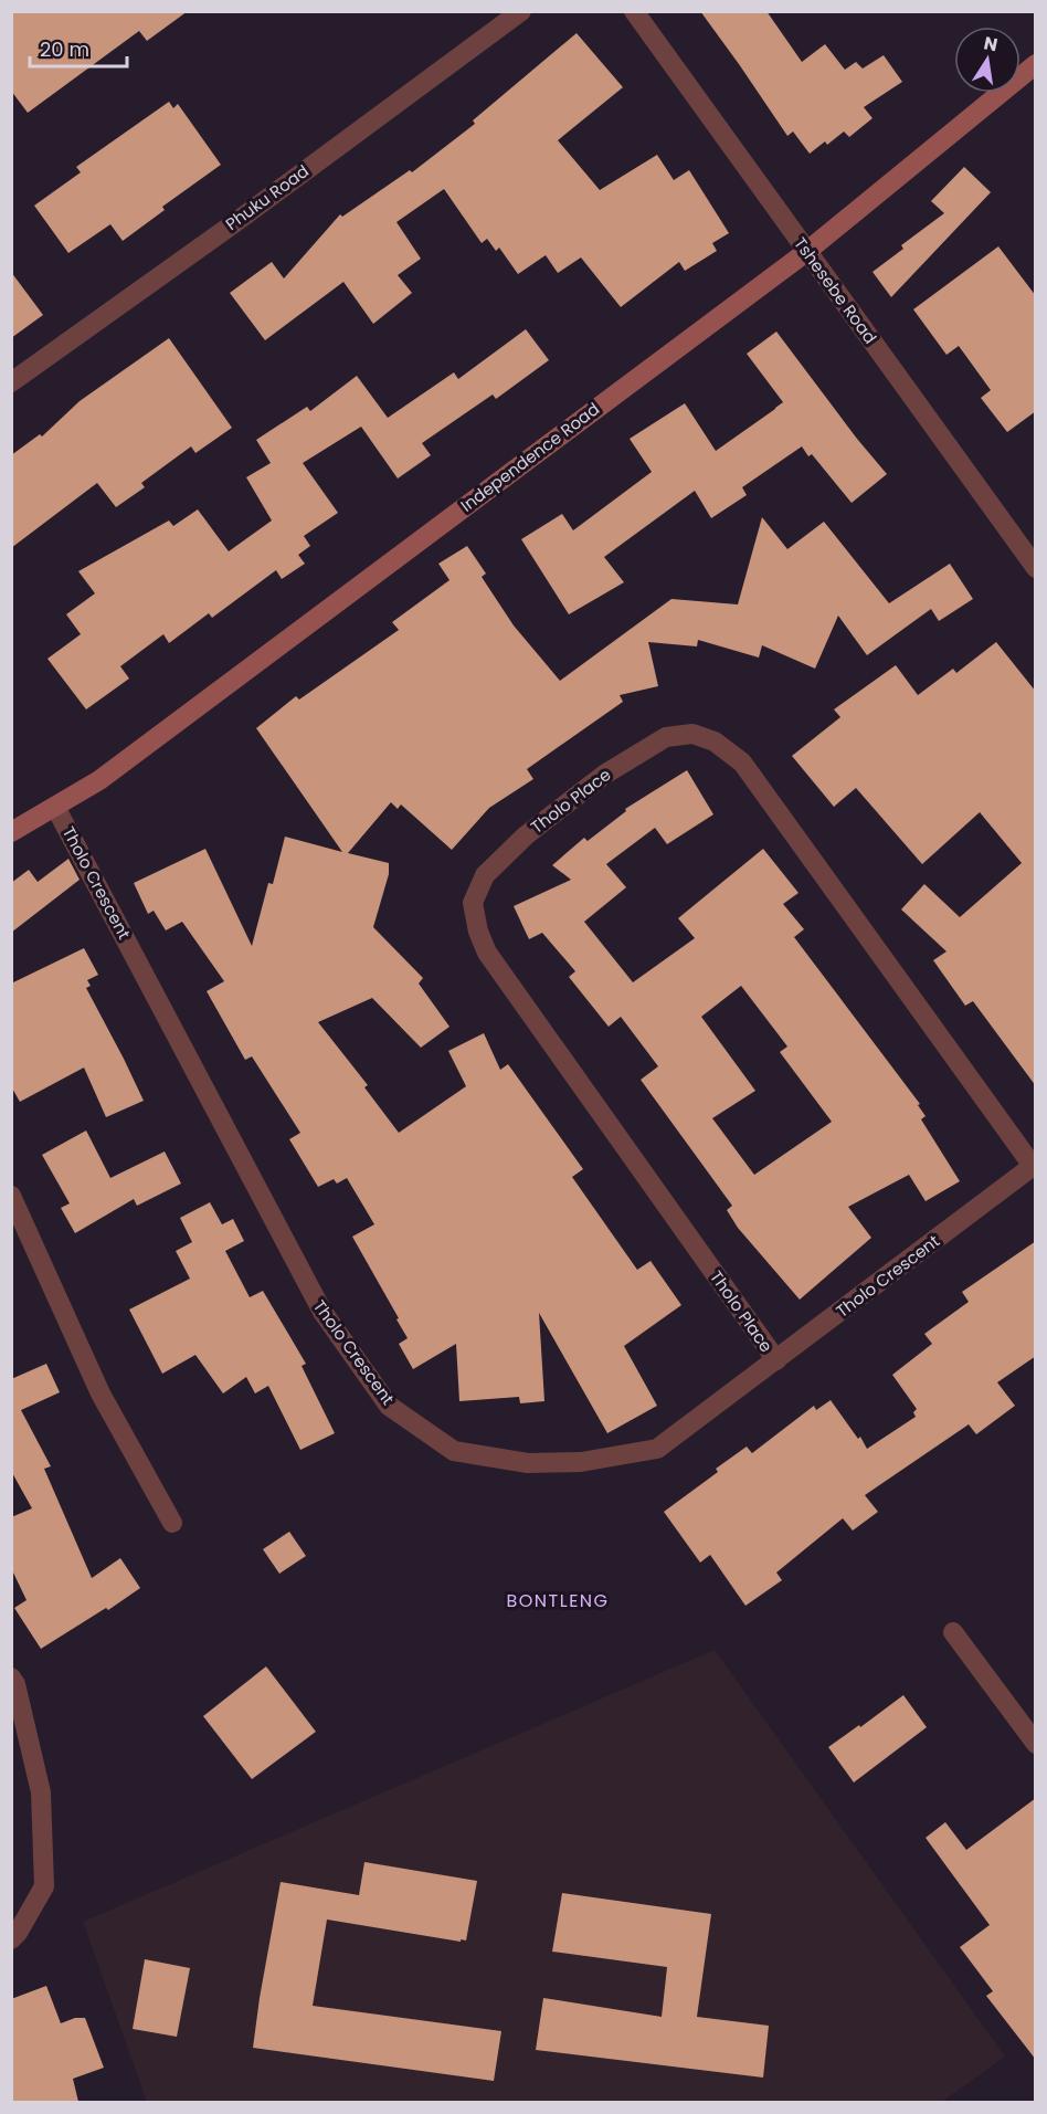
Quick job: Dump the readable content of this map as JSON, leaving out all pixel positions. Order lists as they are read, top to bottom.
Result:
{
  "streets": {
    "street": [
      "Phuku Road",
      "Tshesebe Road",
      "Independence Road",
      "Tholo Place",
      "Tholo Crescent"
    ]
  },
  "crossings": [
    ["Tshesebe Road", "Independence Road"],
    ["Independence Road", "Tholo Crescent"],
    ["Tholo Place", "Tholo Crescent"]
  ],
  "districts": ["BONTLENG"],
  "scale_bar": "20 m",
  "north": "top"
}
